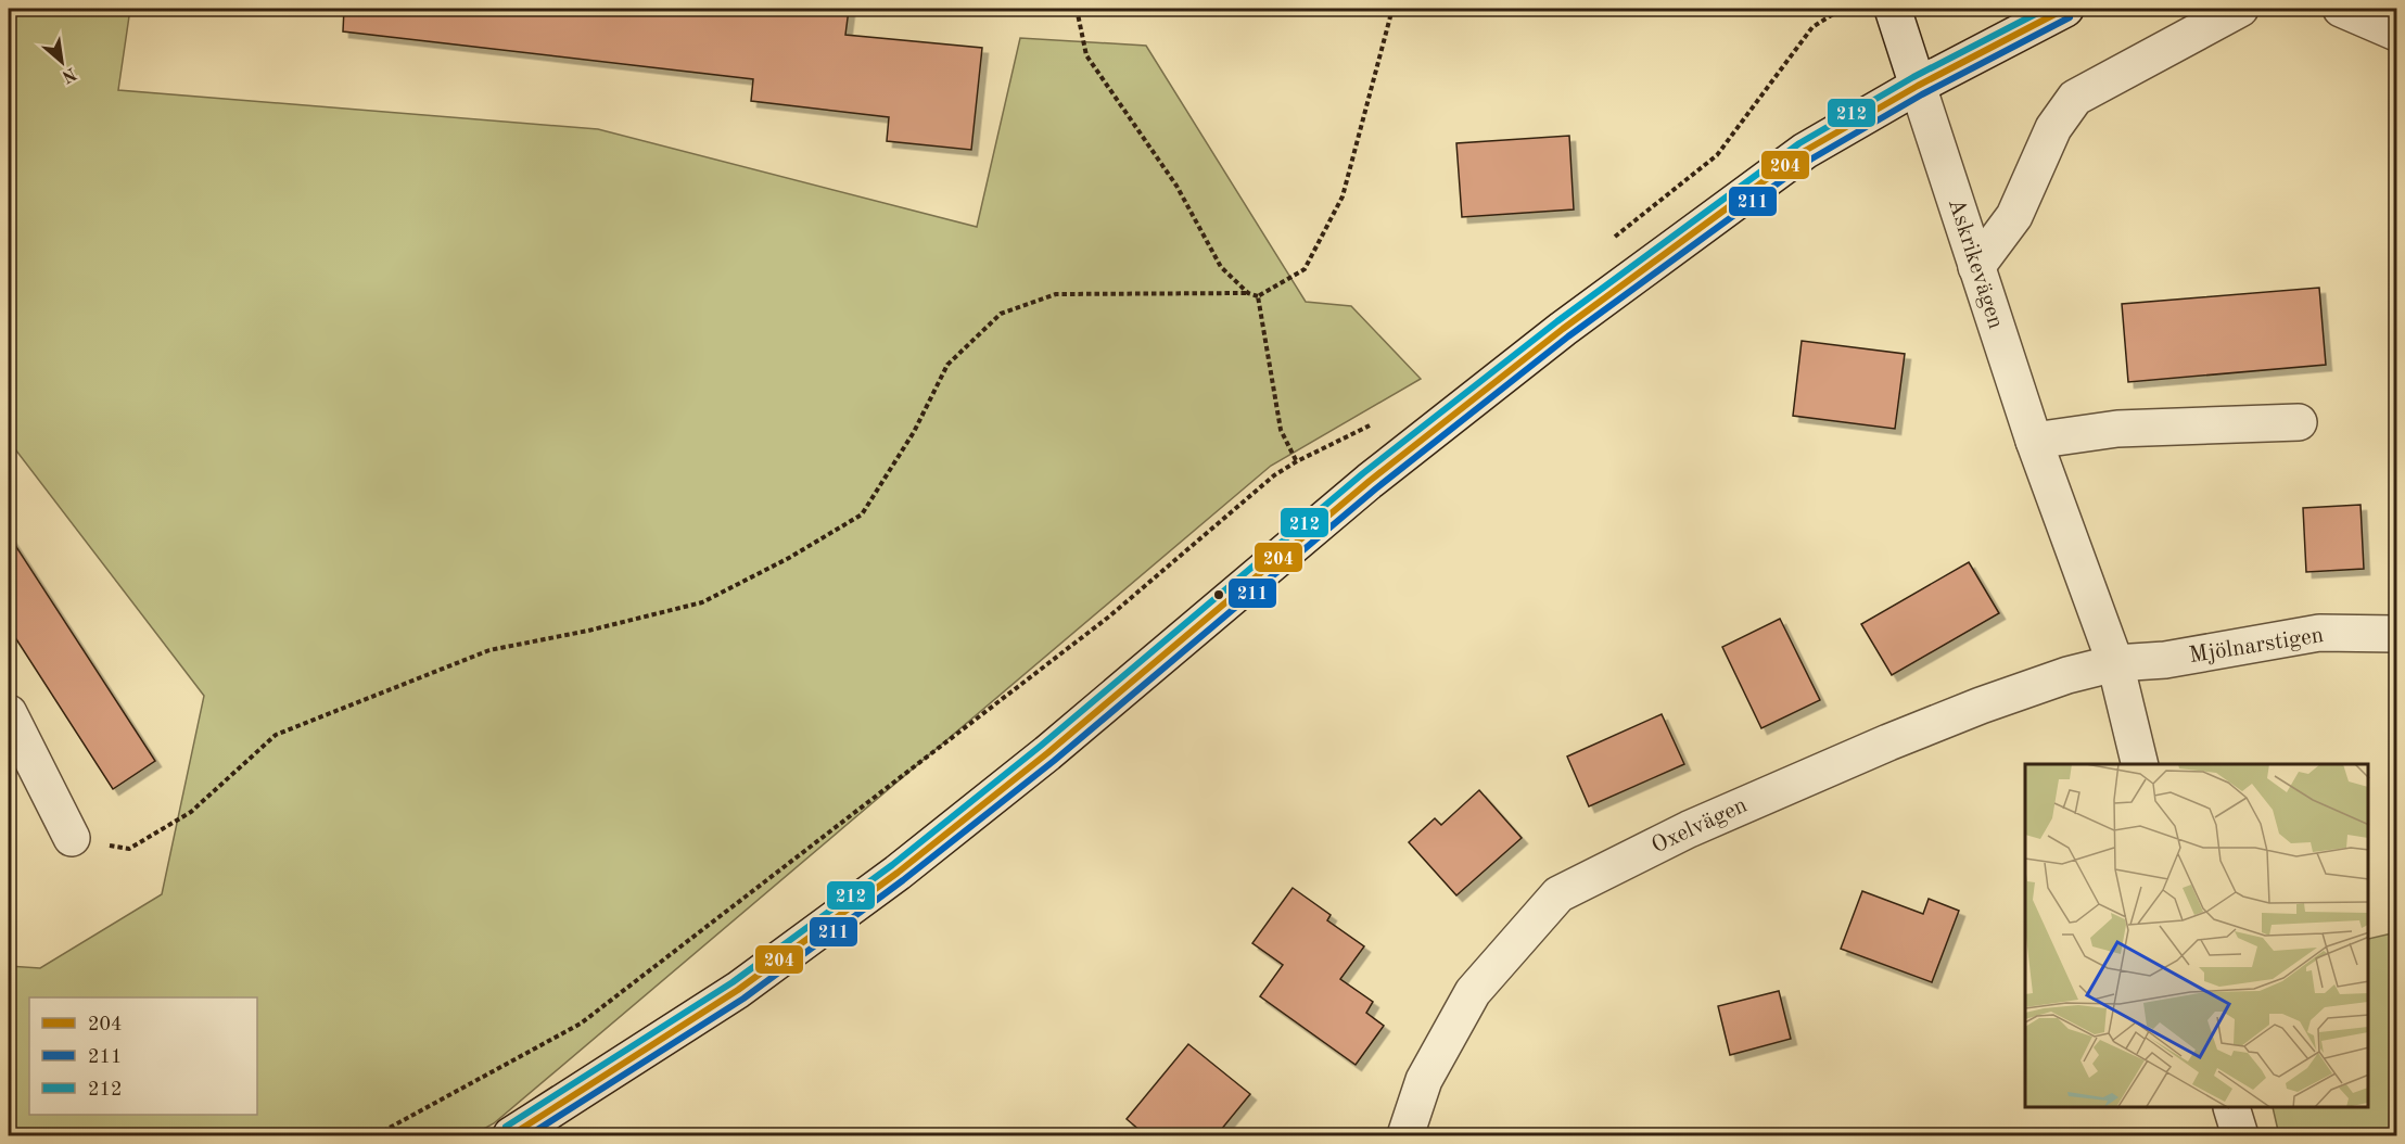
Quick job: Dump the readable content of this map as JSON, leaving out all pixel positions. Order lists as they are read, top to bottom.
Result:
{
  "streets": {
    "street": ["Askrikevägen", "Mjölnarstigen", "Oxelvägen"]
  },
  "crossings": [
    ["Askrikevägen", "Mjölnarstigen"],
    ["Askrikevägen", "Oxelvägen"],
    ["Mjölnarstigen", "Oxelvägen"]
  ],
  "lines": ["transit line 204", "transit line 212", "transit line 211"],
  "legend": ["204", "211", "212"],
  "north": "bottom right"
}
